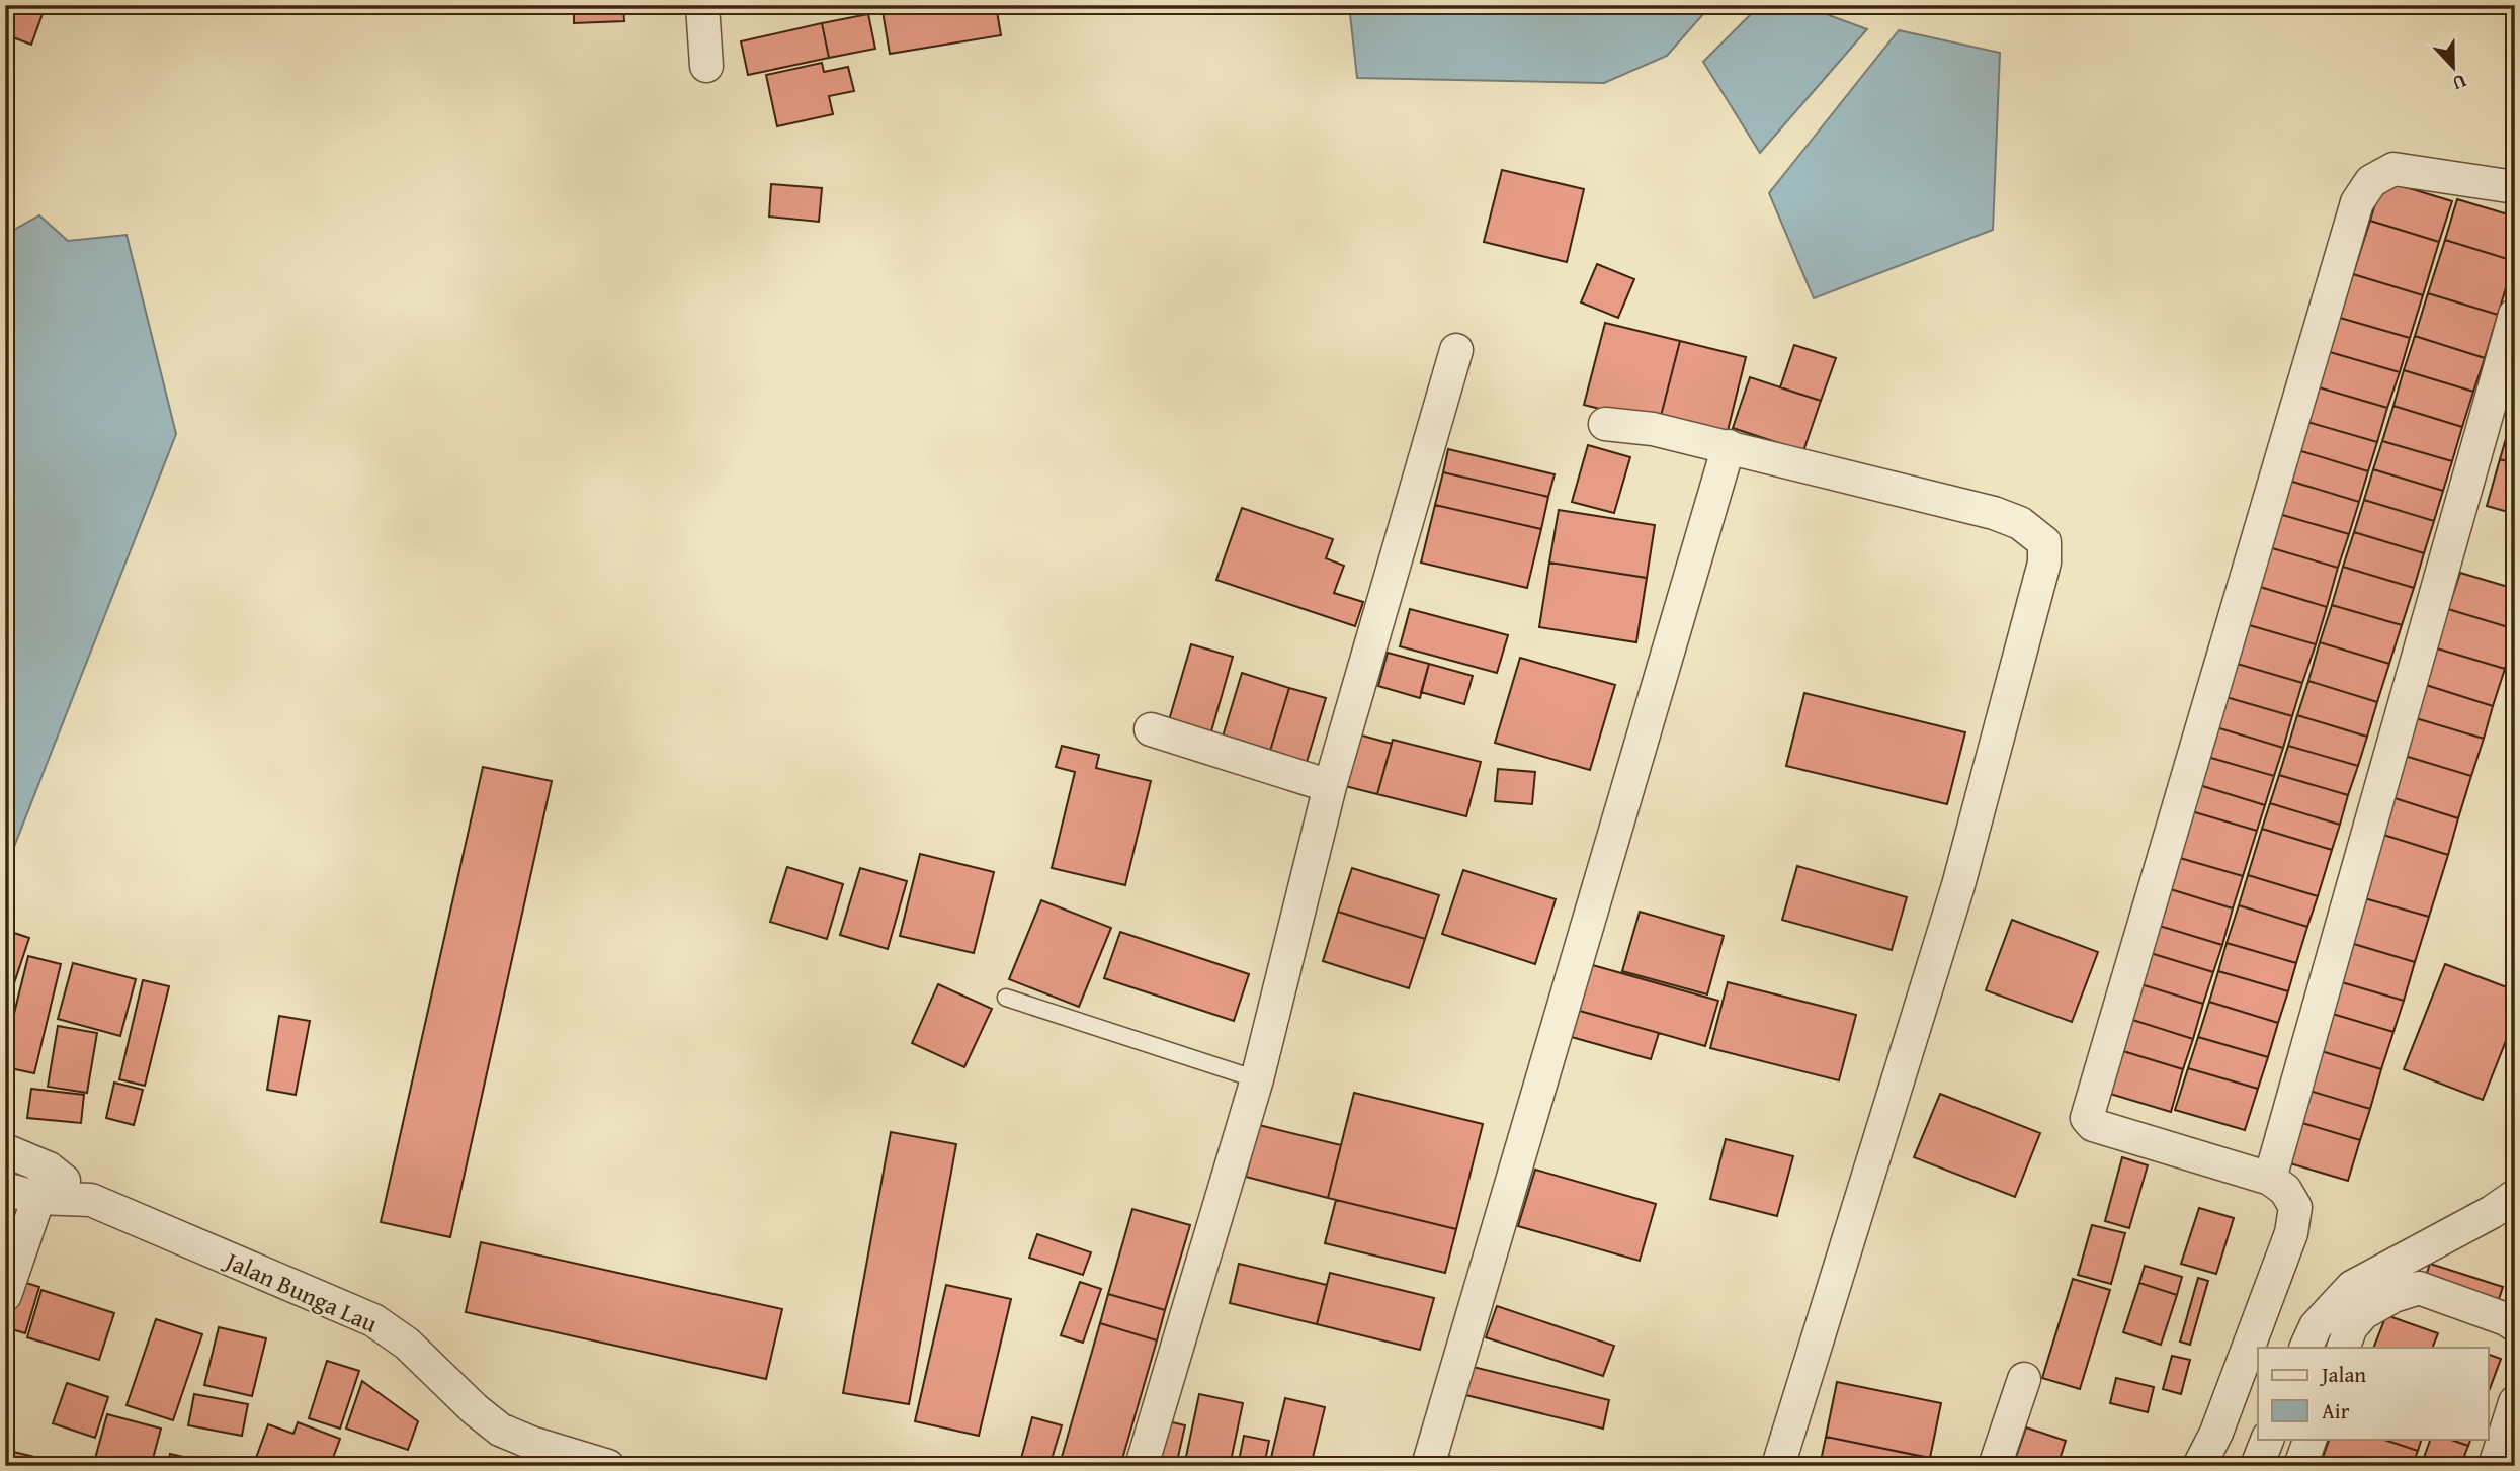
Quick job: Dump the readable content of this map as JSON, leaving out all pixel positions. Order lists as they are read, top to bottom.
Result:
{
  "streets": {
    "street": ["Jalan Bunga Lau"]
  },
  "legend": ["Jalan", "Air"],
  "north": "bottom"
}
